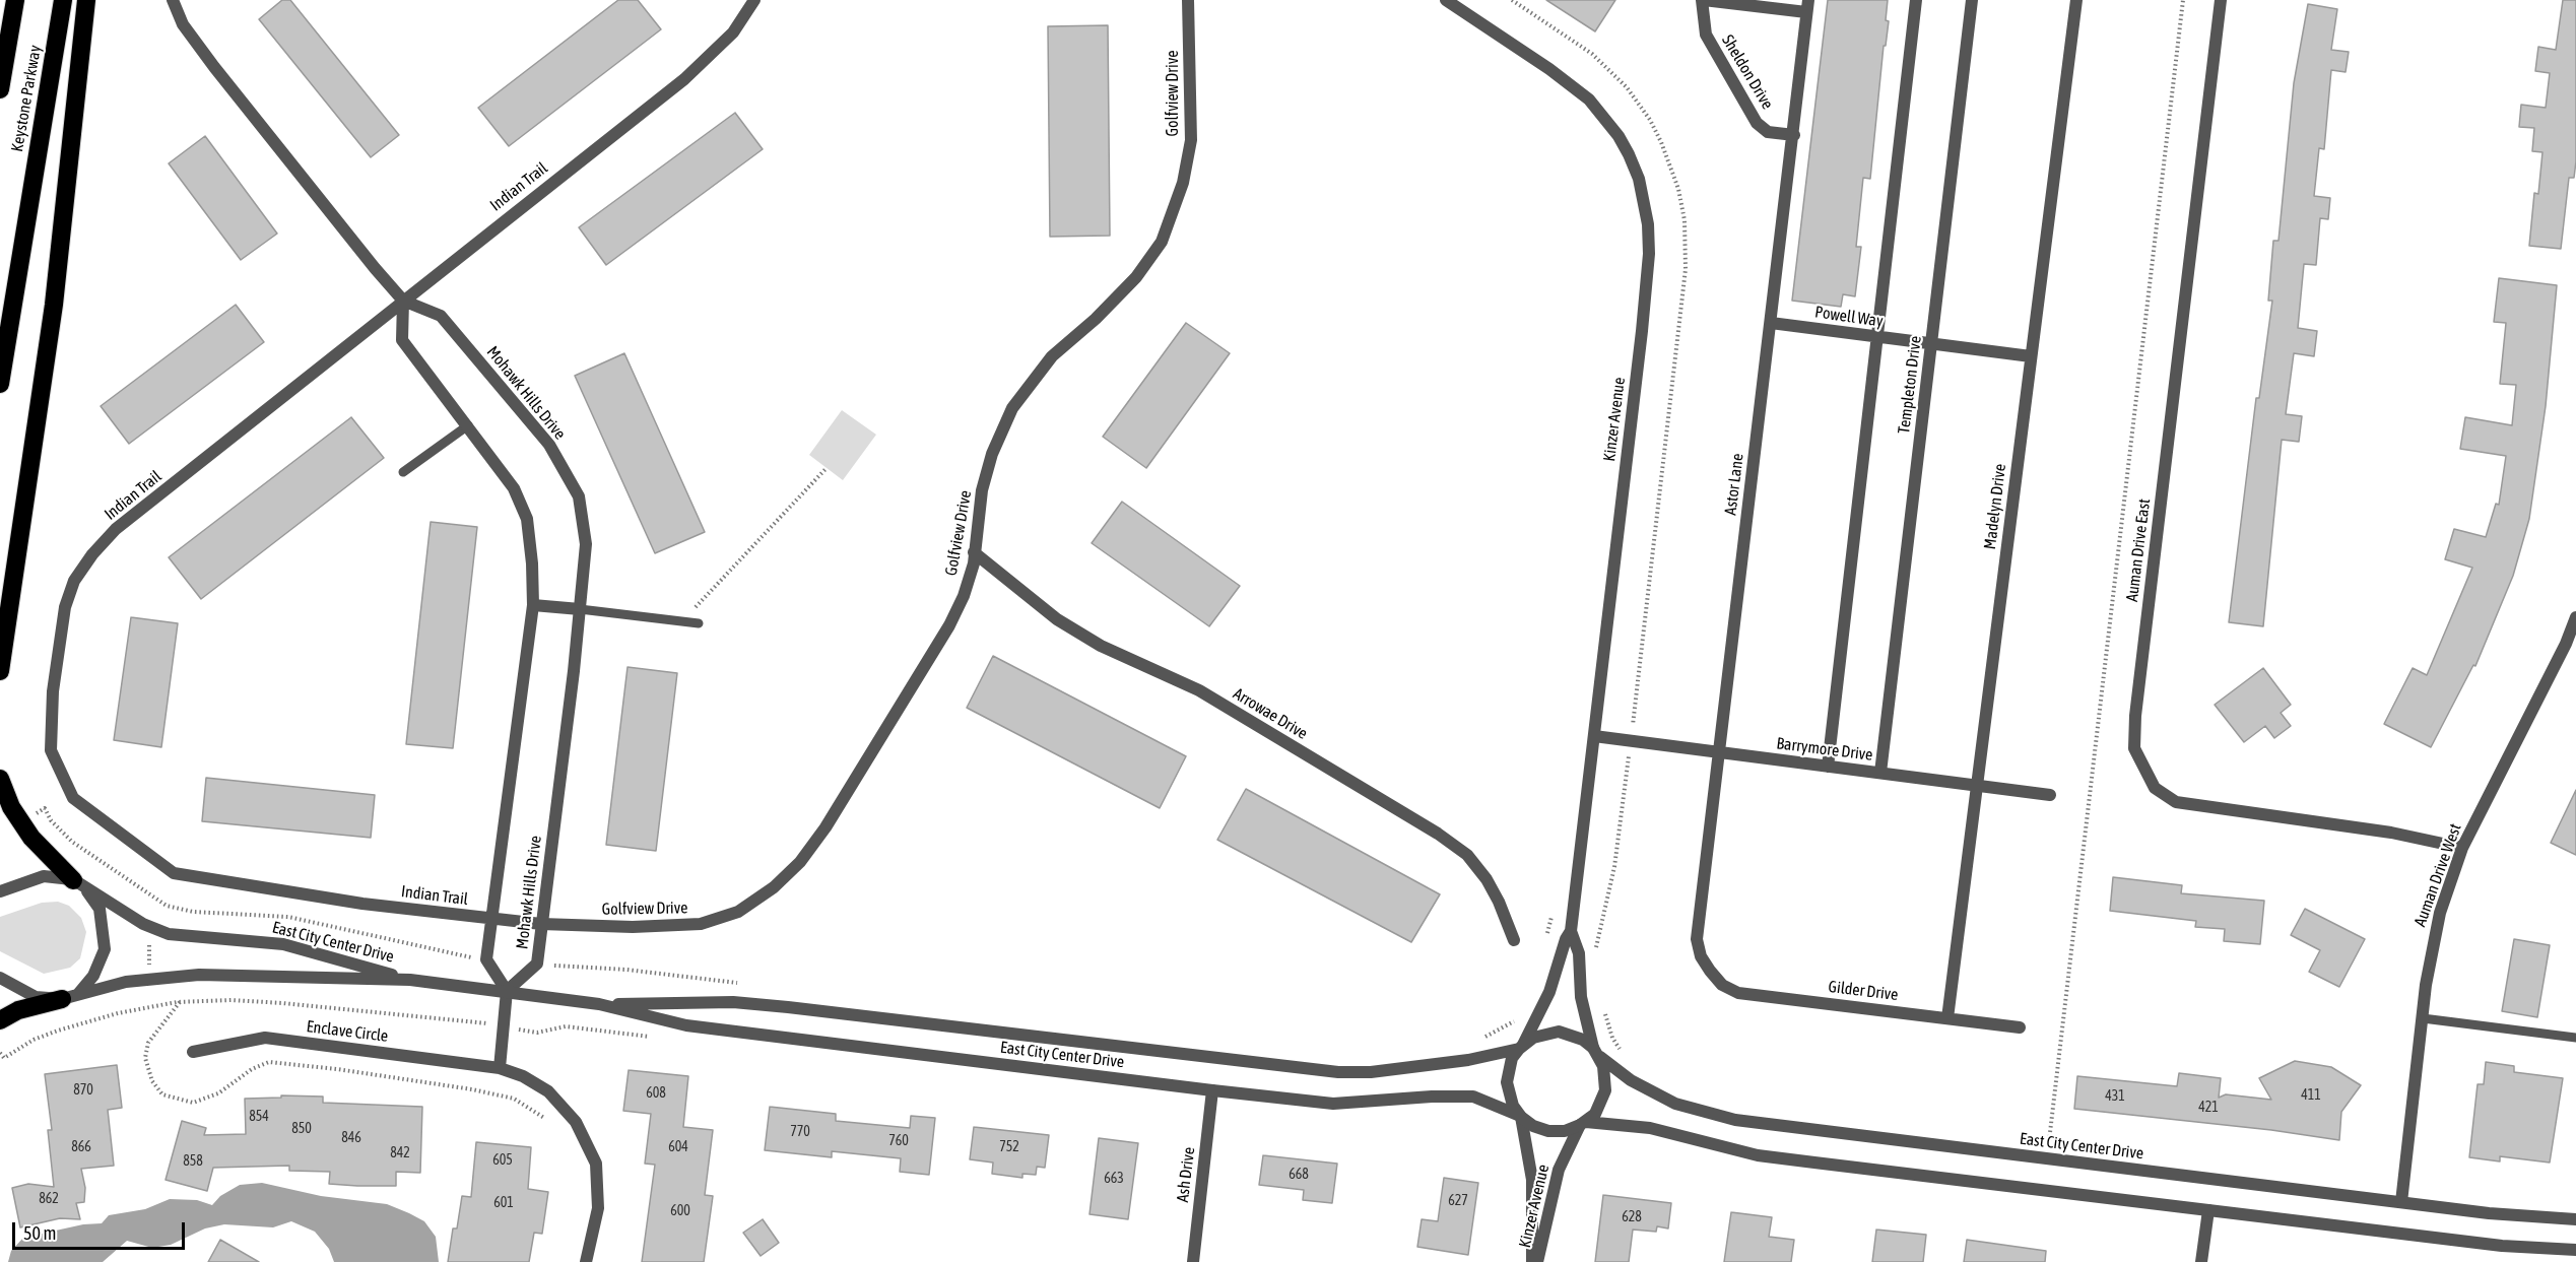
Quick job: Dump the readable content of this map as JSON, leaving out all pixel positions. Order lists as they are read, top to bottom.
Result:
{
  "streets": {
    "highway": ["Keystone Parkway"],
    "street": [
      "Sheldon Drive",
      "Golfview Drive",
      "Indian Trail",
      "Powell Way",
      "Templeton Drive",
      "Mohawk Hills Drive",
      "Kinzer Avenue",
      "Astor Lane",
      "Madelyn Drive",
      "Auman Drive East",
      "Arrowae Drive",
      "Barrymore Drive",
      "Auman Drive West",
      "East City Center Drive",
      "Gilder Drive",
      "Enclave Circle",
      "Ash Drive"
    ]
  },
  "crossings": [
    ["Sheldon Drive", "Astor Lane"],
    ["Golfview Drive", "Indian Trail"],
    ["Golfview Drive", "Mohawk Hills Drive"],
    ["Golfview Drive", "Arrowae Drive"],
    ["Indian Trail", "Mohawk Hills Drive"],
    ["Powell Way", "Templeton Drive"],
    ["Powell Way", "Astor Lane"],
    ["Powell Way", "Madelyn Drive"],
    ["Templeton Drive", "Barrymore Drive"],
    ["Mohawk Hills Drive", "East City Center Drive"],
    ["Kinzer Avenue", "Barrymore Drive"],
    ["Kinzer Avenue", "East City Center Drive"],
    ["Astor Lane", "Barrymore Drive"],
    ["Astor Lane", "Gilder Drive"],
    ["Madelyn Drive", "Barrymore Drive"],
    ["Madelyn Drive", "Gilder Drive"],
    ["Auman Drive East", "Auman Drive West"],
    ["Auman Drive West", "East City Center Drive"],
    ["East City Center Drive", "Ash Drive"]
  ],
  "house_numbers": [
    "870",
    "608",
    "411",
    "431",
    "421",
    "854",
    "850",
    "770",
    "846",
    "760",
    "866",
    "604",
    "752",
    "842",
    "605",
    "858",
    "668",
    "663",
    "862",
    "627",
    "601",
    "600",
    "628"
  ],
  "scale_bar": "50 m"
}
